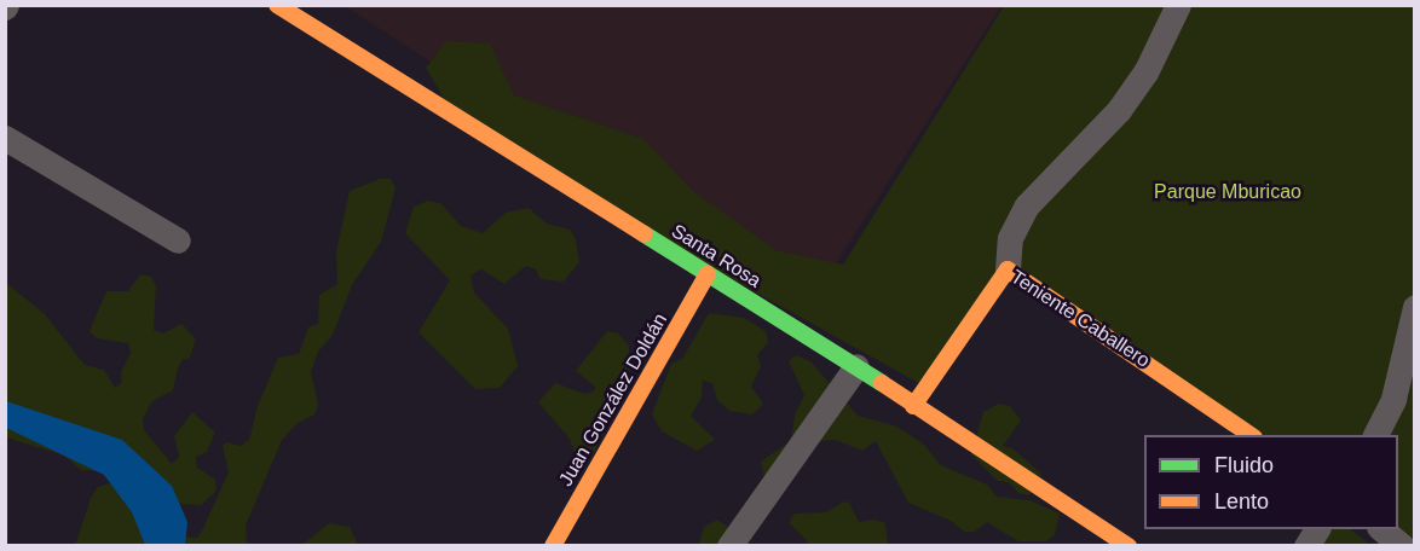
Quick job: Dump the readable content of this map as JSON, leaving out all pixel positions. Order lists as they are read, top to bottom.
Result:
{
  "streets": {
    "street": ["Santa Rosa", "Teniente Caballero", "Juan González Doldán"]
  },
  "crossings": [
    ["Santa Rosa", "Teniente Caballero"],
    ["Santa Rosa", "Juan González Doldán"]
  ],
  "parks": ["Parque Mburicao"],
  "legend": ["Fluido", "Lento"]
}
